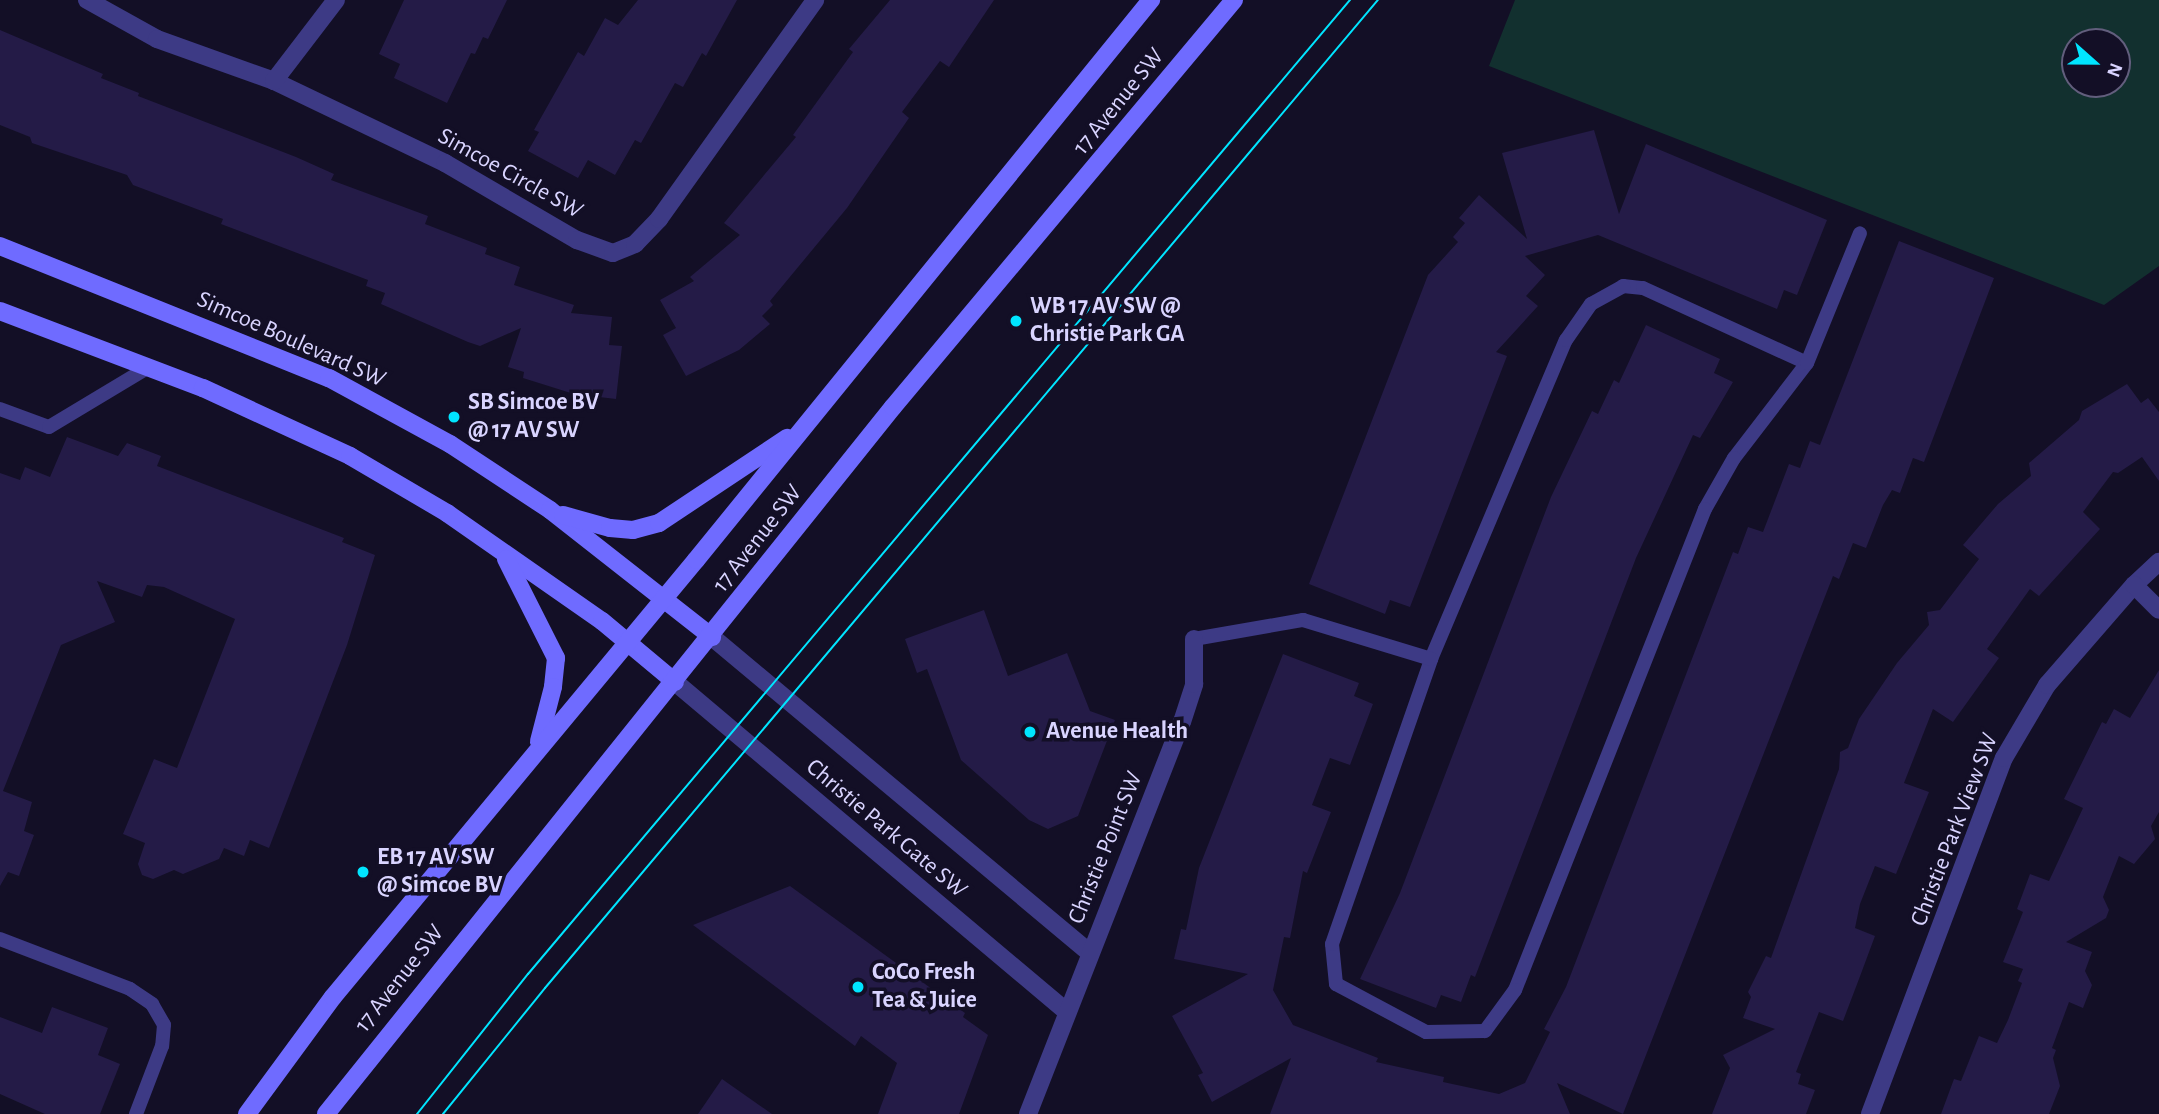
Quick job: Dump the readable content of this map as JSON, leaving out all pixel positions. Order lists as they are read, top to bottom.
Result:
{
  "streets": {
    "main road": ["17 Avenue SW", "Simcoe Boulevard SW"],
    "street": [
      "Simcoe Circle SW",
      "Christie Park Gate SW",
      "Christie Park View SW",
      "Christie Point SW"
    ]
  },
  "crossings": [
    ["17 Avenue SW", "Simcoe Boulevard SW"],
    ["17 Avenue SW", "Christie Park Gate SW"],
    ["Simcoe Boulevard SW", "Christie Park Gate SW"],
    ["Christie Park Gate SW", "Christie Point SW"]
  ],
  "places": [
    "WB 17 AV SW @ Christie Park GA",
    "SB Simcoe BV @ 17 AV SW",
    "Avenue Health",
    "EB 17 AV SW @ Simcoe BV",
    "CoCo Fresh Tea & Juice"
  ],
  "north": "right"
}
